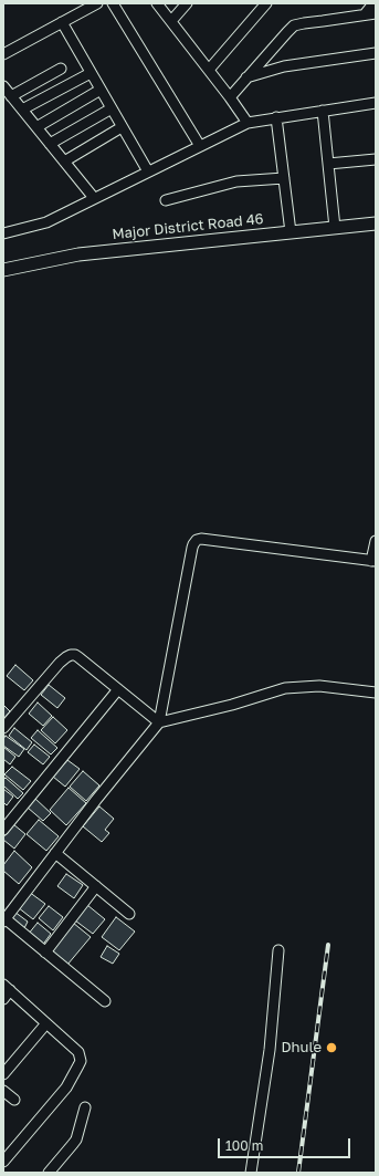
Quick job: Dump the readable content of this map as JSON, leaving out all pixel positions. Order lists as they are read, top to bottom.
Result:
{
  "streets": {
    "main road": ["Major District Road 46"]
  },
  "places": ["Dhule"],
  "scale_bar": "100 m"
}
